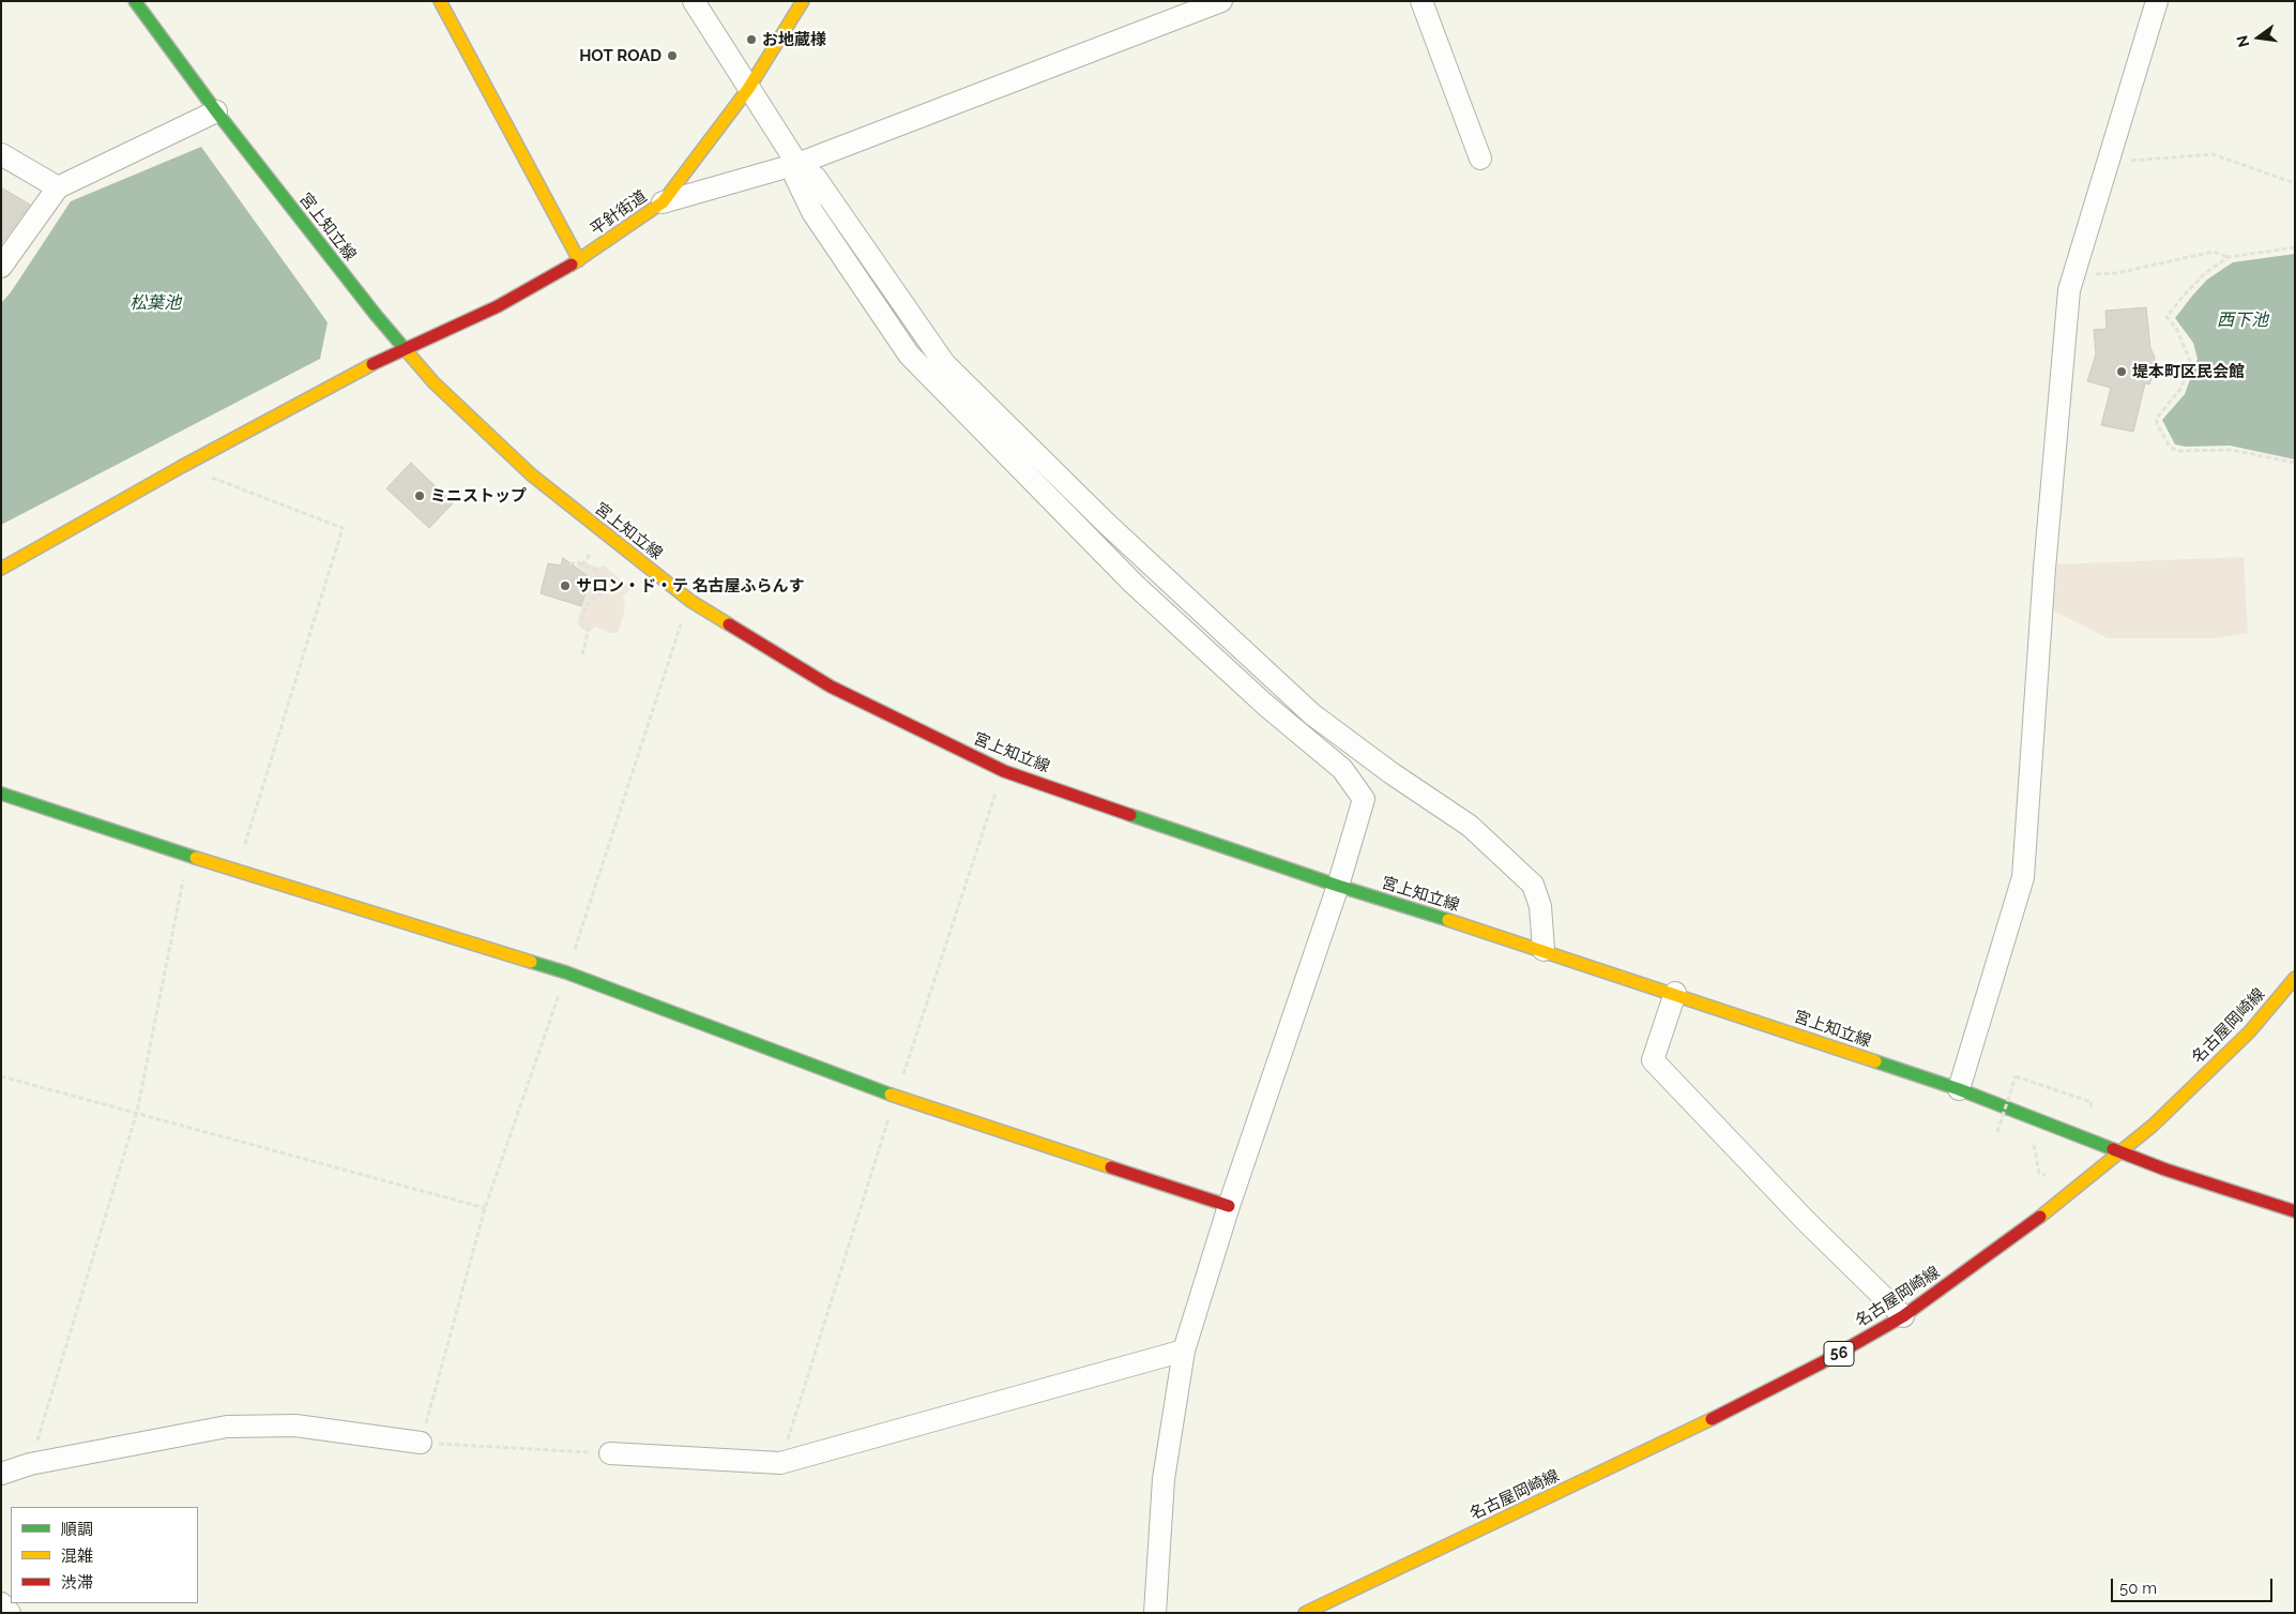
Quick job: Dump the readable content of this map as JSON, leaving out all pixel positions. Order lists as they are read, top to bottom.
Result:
{
  "streets": {
    "main road": [
      "平針街道",
      "宮上知立線",
      "名古屋岡崎線",
      "56"
    ]
  },
  "crossings": [
    ["平針街道", "宮上知立線"],
    ["宮上知立線", "名古屋岡崎線"]
  ],
  "water": ["松葉池", "西下池"],
  "places": [
    "お地蔵様",
    "HOT ROAD",
    "堤本町区民会館",
    "ミニストップ",
    "サロン・ド・テ 名古屋ふらんす"
  ],
  "legend": ["順調", "混雑", "渋滞"],
  "scale_bar": "50 m",
  "north": "left"
}
